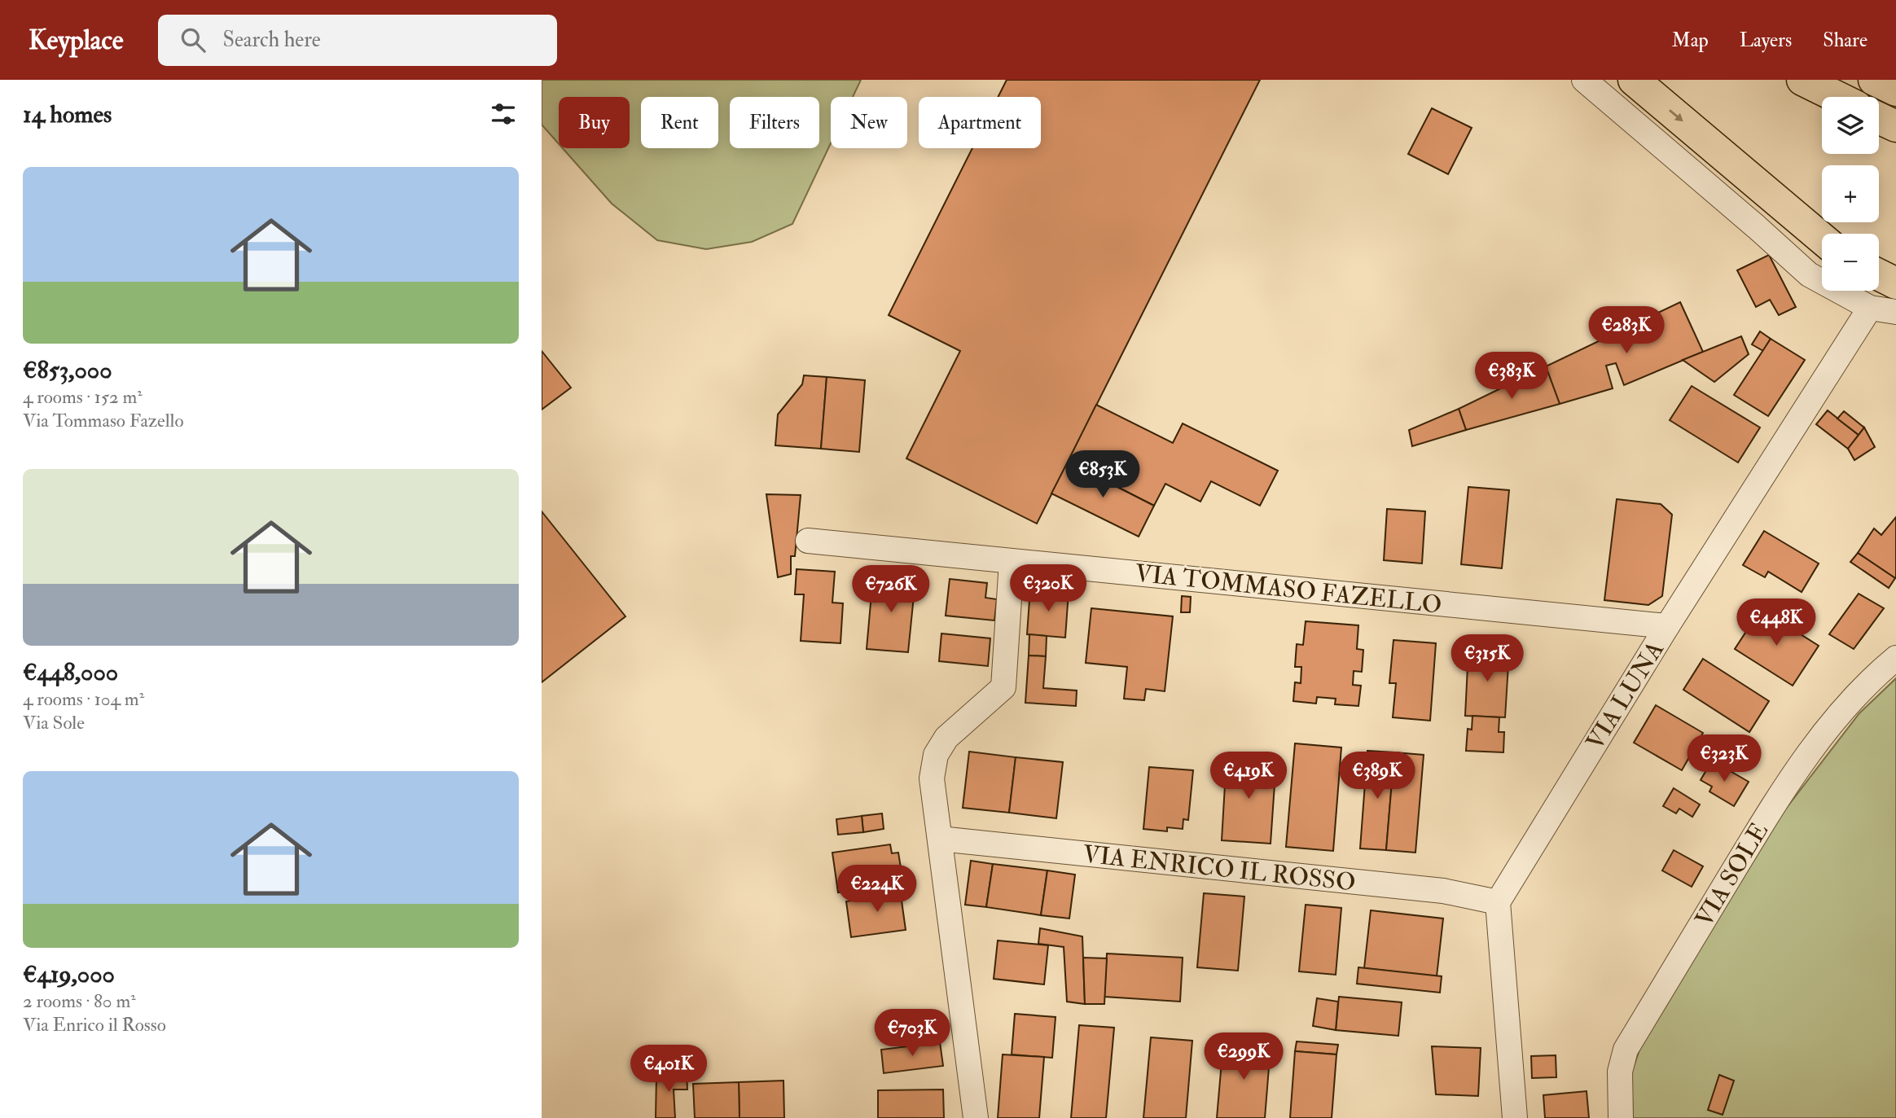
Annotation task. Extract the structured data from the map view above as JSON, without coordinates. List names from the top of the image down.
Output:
{
  "streets": {
    "street": [
      "VIA TOMMASO FAZELLO",
      "VIA LUNA",
      "VIA ENRICO IL ROSSO",
      "VIA SOLE"
    ]
  },
  "crossings": [
    ["VIA TOMMASO FAZELLO", "VIA LUNA"],
    ["VIA LUNA", "VIA ENRICO IL ROSSO"]
  ],
  "page": {
    "header": "Keyplace",
    "search": "Search here",
    "nav": ["Map", "Layers", "Share"],
    "heading": "14 homes",
    "map_buttons": ["+", "−"],
    "chip": [
      "Buy",
      "Rent",
      "Filters",
      "New",
      "Apartment"
    ],
    "list": [
      {
        "name": "€853,000",
        "note": "4 rooms · 152 m² · Via Tommaso Fazello"
      },
      {
        "name": "€448,000",
        "note": "4 rooms · 104 m² · Via Sole"
      },
      {
        "name": "€419,000",
        "note": "2 rooms · 80 m² · Via Enrico il Rosso"
      }
    ],
    "price": [
      "€283K",
      "€383K",
      "€853K",
      "€320K",
      "€726K",
      "€448K",
      "€315K",
      "€323K",
      "€419K",
      "€389K",
      "€224K",
      "€703K",
      "€299K",
      "€401K"
    ]
  }
}
